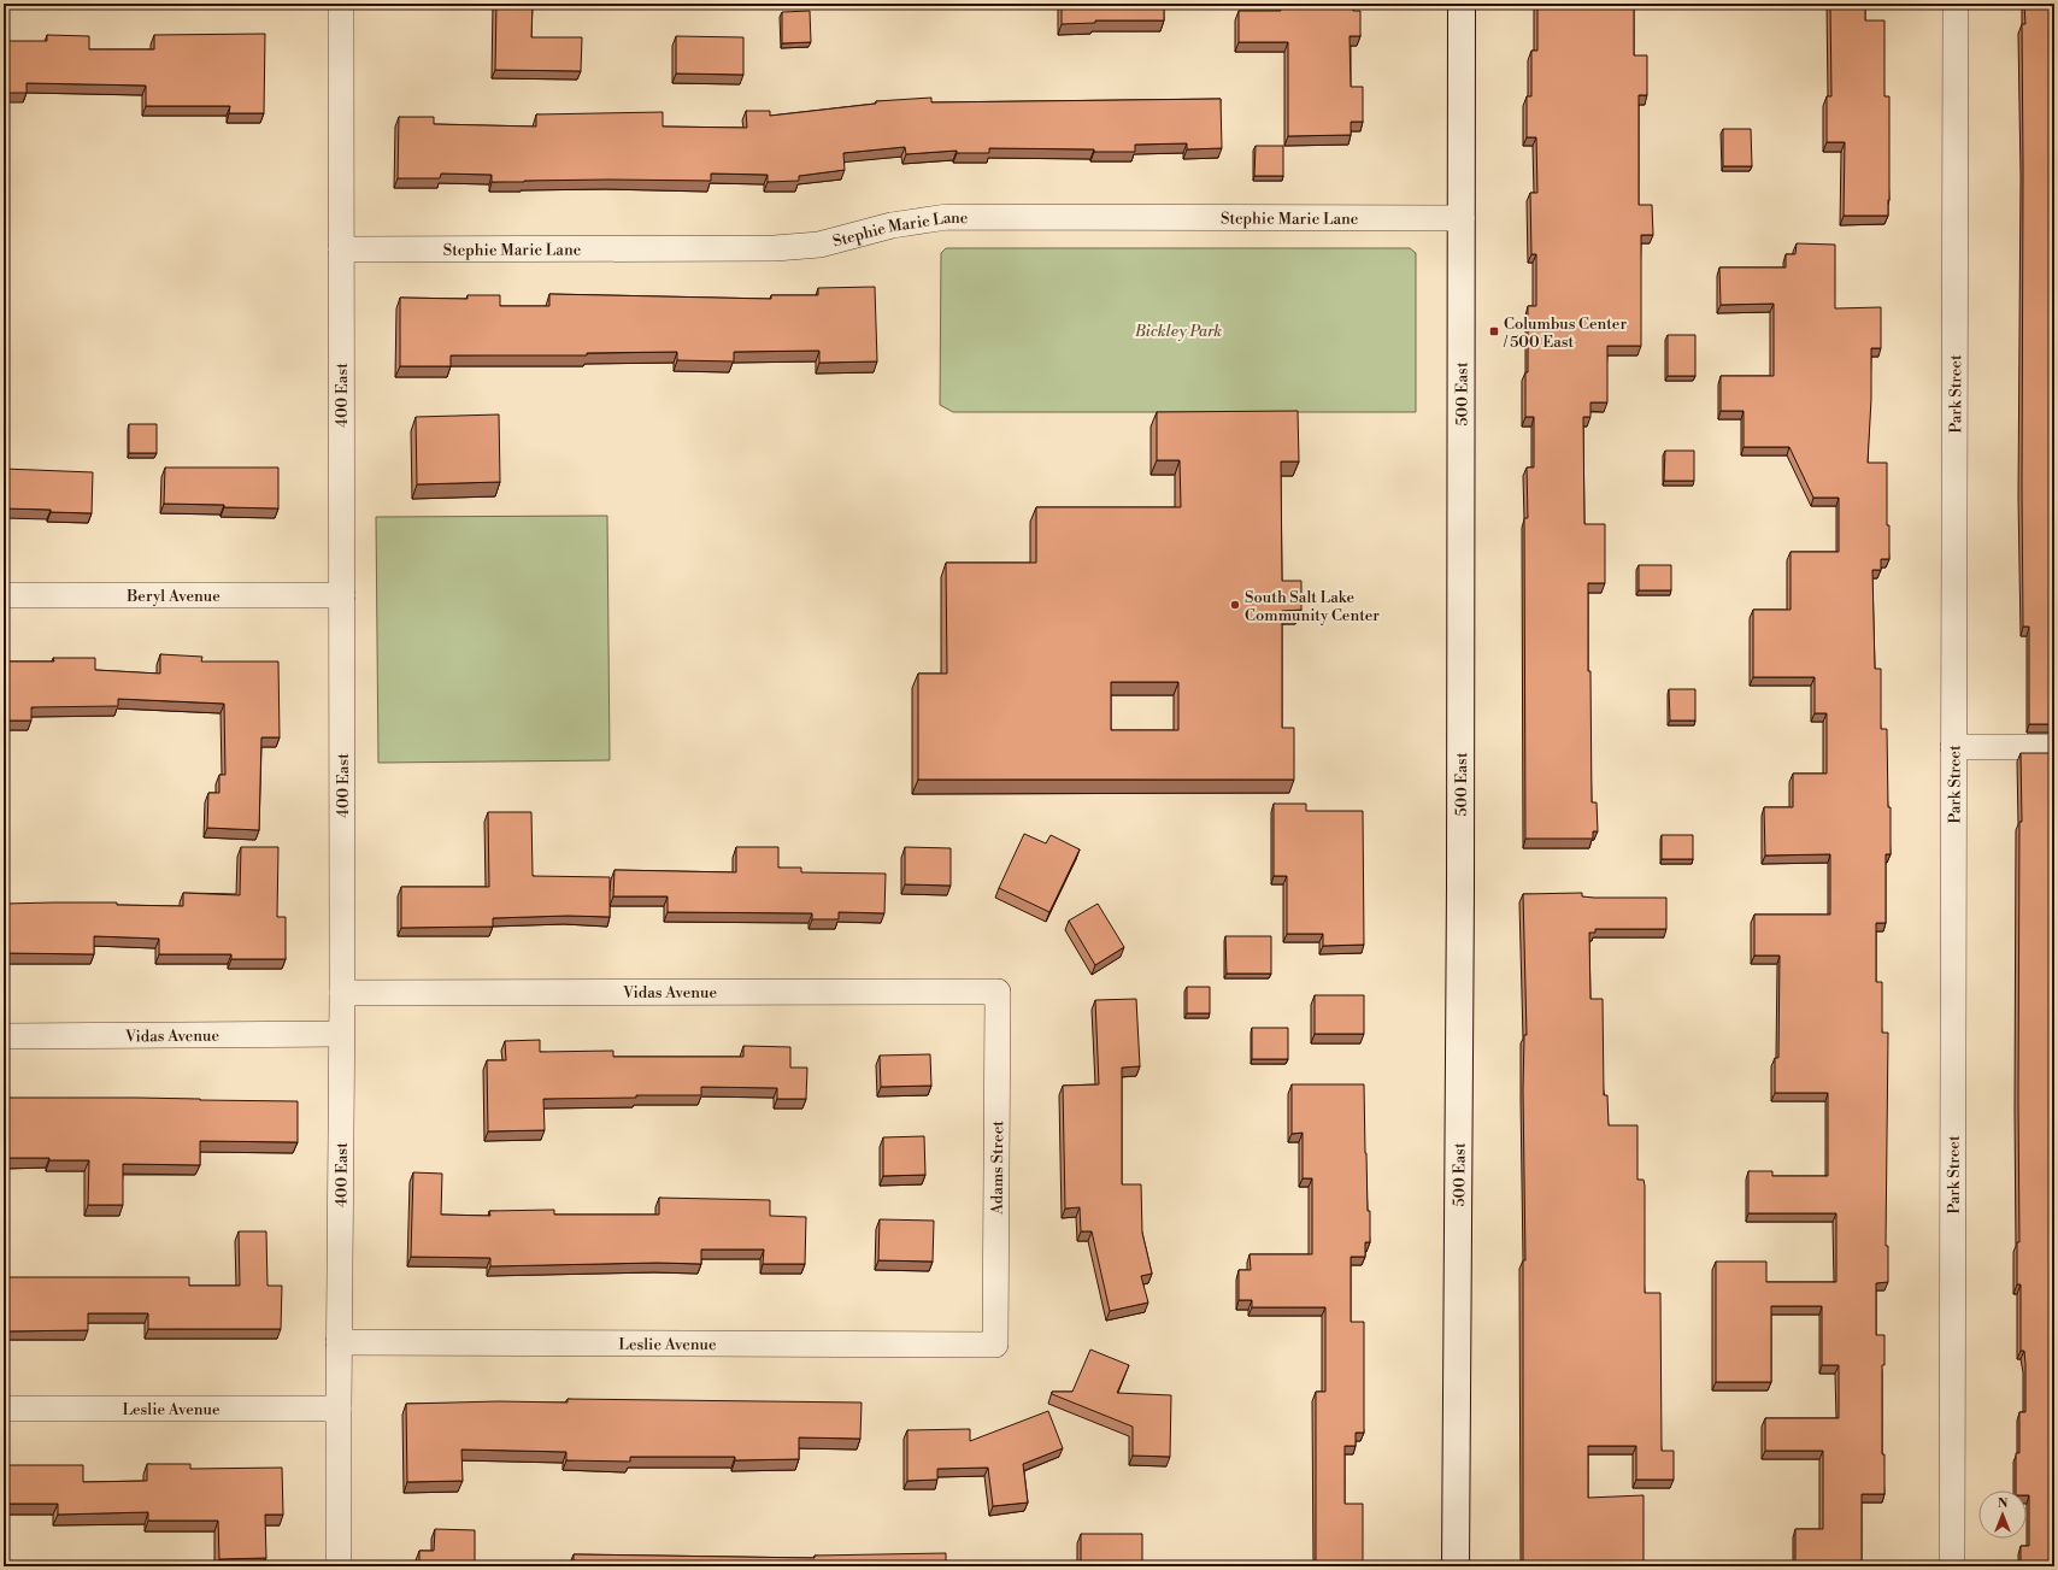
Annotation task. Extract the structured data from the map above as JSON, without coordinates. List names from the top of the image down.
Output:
{
  "streets": {
    "street": [
      "Stephie Marie Lane",
      "400 East",
      "500 East",
      "Park Street",
      "Beryl Avenue",
      "Vidas Avenue",
      "Adams Street",
      "Leslie Avenue"
    ]
  },
  "crossings": [
    ["Stephie Marie Lane", "400 East"],
    ["Stephie Marie Lane", "500 East"],
    ["400 East", "Beryl Avenue"],
    ["400 East", "Vidas Avenue"],
    ["400 East", "Leslie Avenue"],
    ["Vidas Avenue", "Adams Street"],
    ["Adams Street", "Leslie Avenue"]
  ],
  "parks": ["Bickley Park"],
  "places": {
    "transit": ["Columbus Center / 500 East"],
    "other": ["South Salt Lake Community Center"]
  },
  "north": "top"
}
